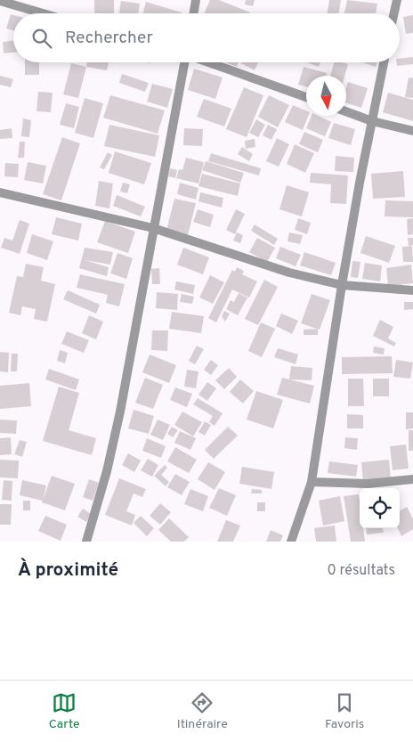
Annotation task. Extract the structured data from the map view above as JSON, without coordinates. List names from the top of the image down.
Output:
{
  "north": "bottom",
  "page": {
    "search": "Rechercher",
    "heading": ["À proximité", "0 résultats"],
    "nav": ["Carte", "Itinéraire", "Favoris"]
  }
}
